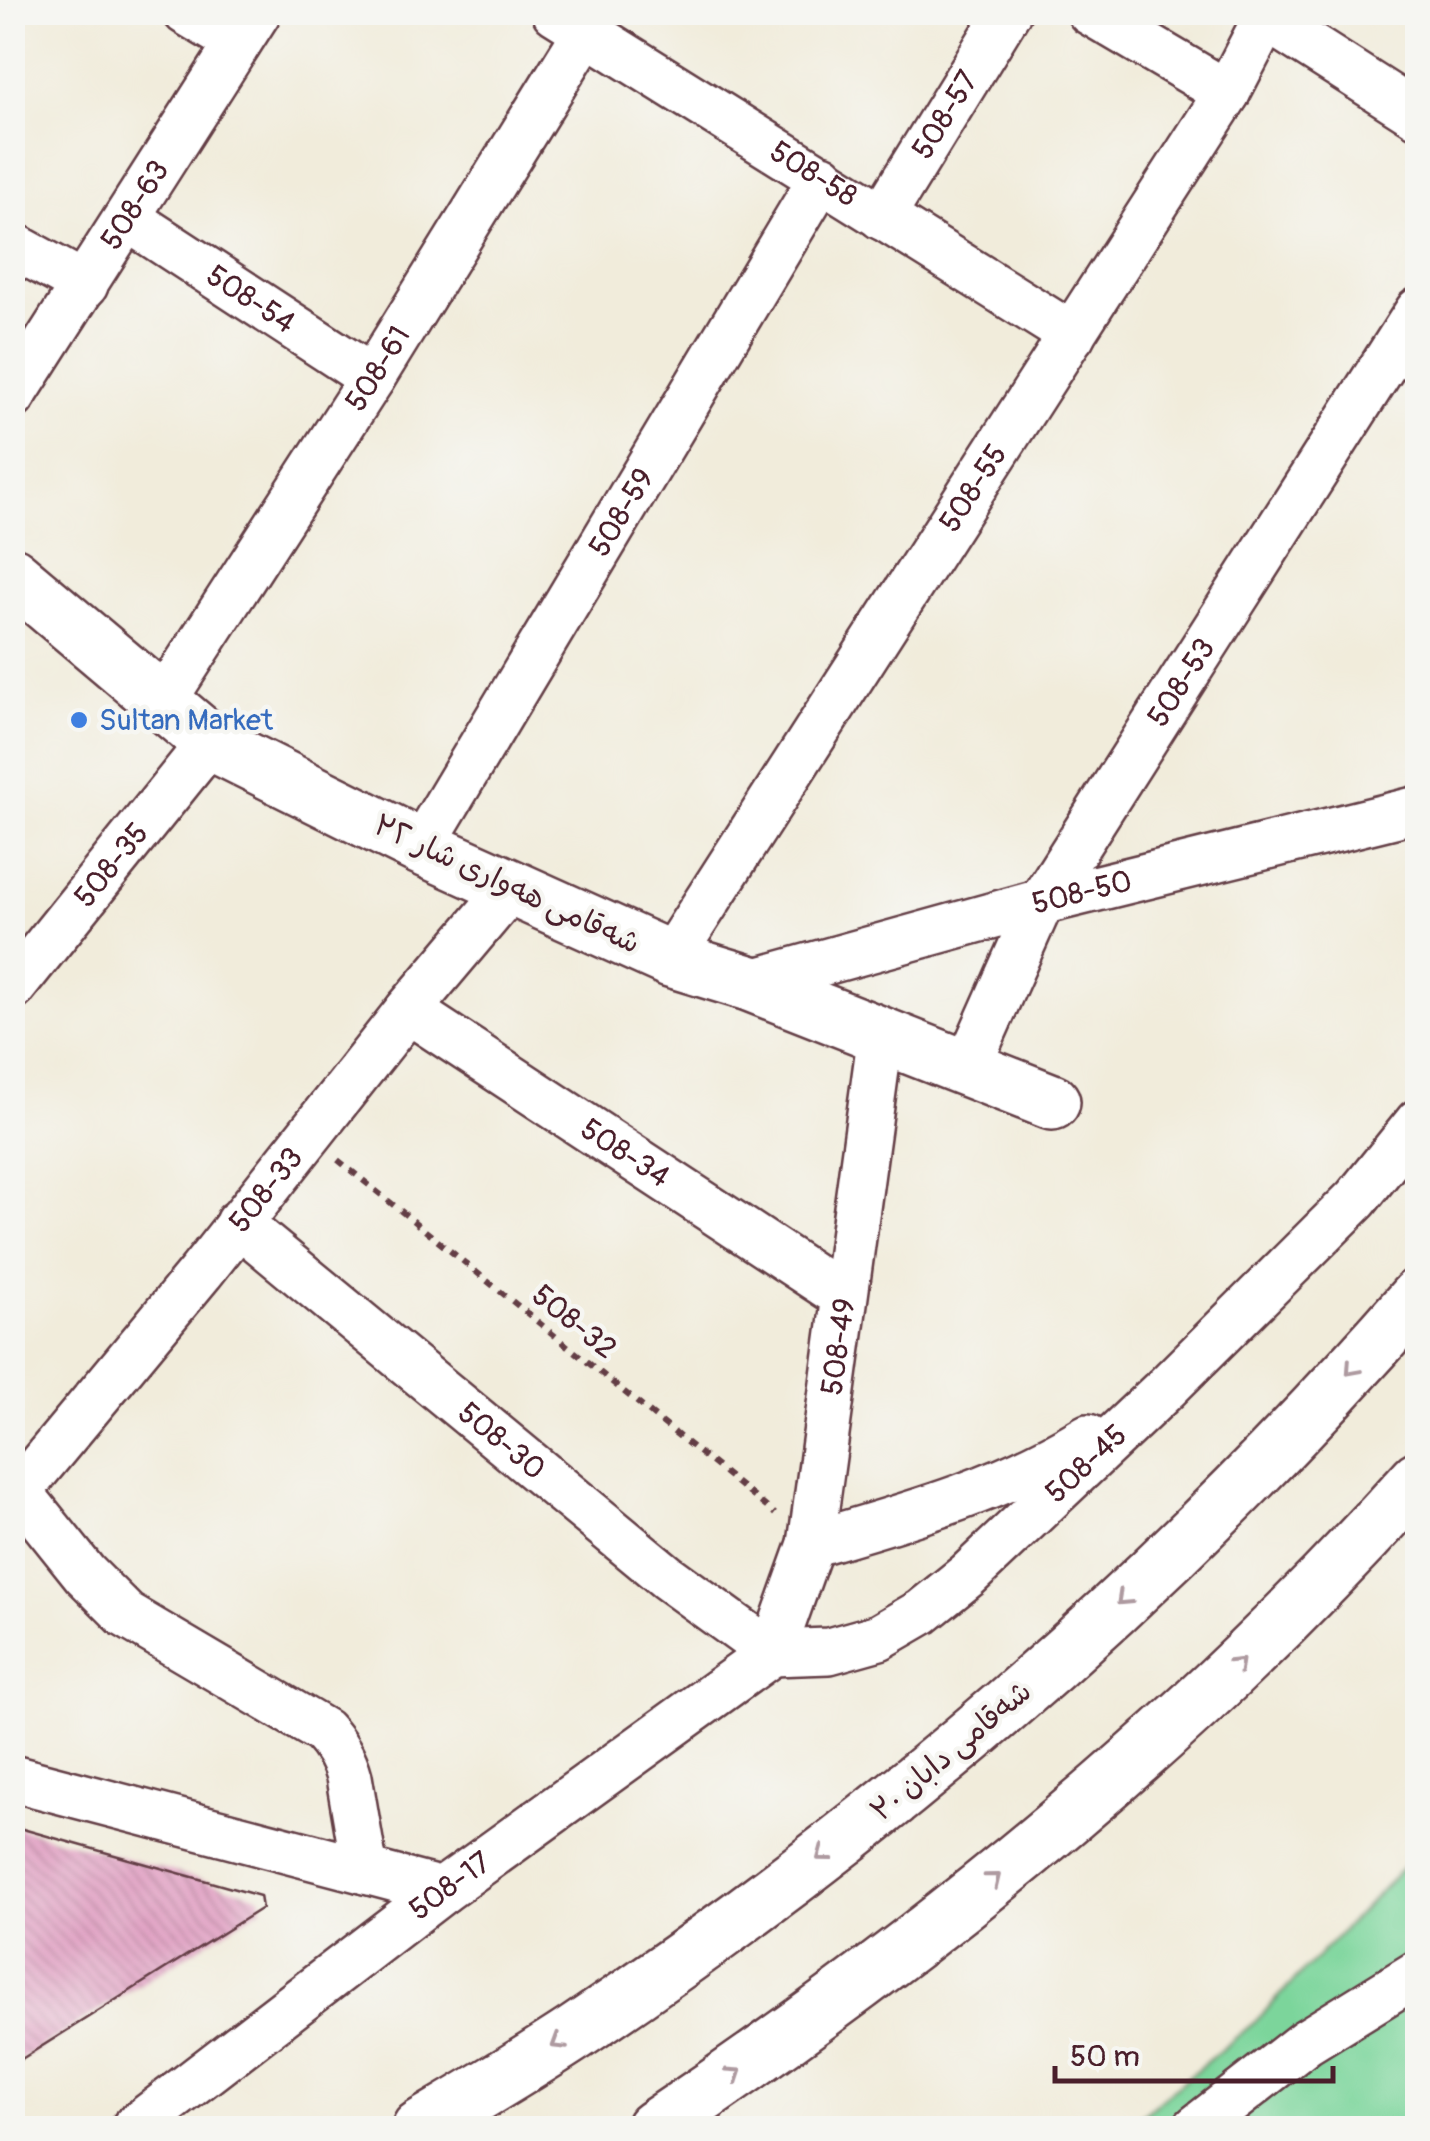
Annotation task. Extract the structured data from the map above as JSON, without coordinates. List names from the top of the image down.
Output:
{
  "streets": {
    "main road": ["شەقامی هەواری شار ٣٢", "شەقامی دابان ٣٠"],
    "street": [
      "508-57",
      "508-58",
      "508-63",
      "508-54",
      "508-61",
      "508-55",
      "508-59",
      "508-53",
      "508-35",
      "508-50",
      "508-34",
      "508-33",
      "508-49",
      "508-30",
      "508-45",
      "508-17"
    ],
    "path": ["508-32"]
  },
  "crossings": [
    ["508-57", "508-58"],
    ["508-58", "508-61"],
    ["508-58", "508-55"],
    ["508-58", "508-59"],
    ["508-63", "508-54"],
    ["508-54", "508-61"],
    ["508-61", "شەقامی هەواری شار ٣٢"],
    ["508-55", "شەقامی هەواری شار ٣٢"],
    ["508-59", "شەقامی هەواری شار ٣٢"],
    ["508-53", "شەقامی هەواری شار ٣٢"],
    ["508-53", "508-50"],
    ["508-35", "شەقامی هەواری شار ٣٢"],
    ["شەقامی هەواری شار ٣٢", "508-50"],
    ["شەقامی هەواری شار ٣٢", "508-33"],
    ["شەقامی هەواری شار ٣٢", "508-49"],
    ["508-34", "508-33"],
    ["508-34", "508-49"],
    ["508-33", "508-32"],
    ["508-33", "508-30"],
    ["508-32", "508-49"],
    ["508-49", "508-30"],
    ["508-49", "508-45"],
    ["508-49", "508-17"],
    ["508-30", "508-45"],
    ["508-30", "508-17"],
    ["508-45", "508-17"]
  ],
  "places": ["Sultan Market"],
  "scale_bar": "50 m"
}
